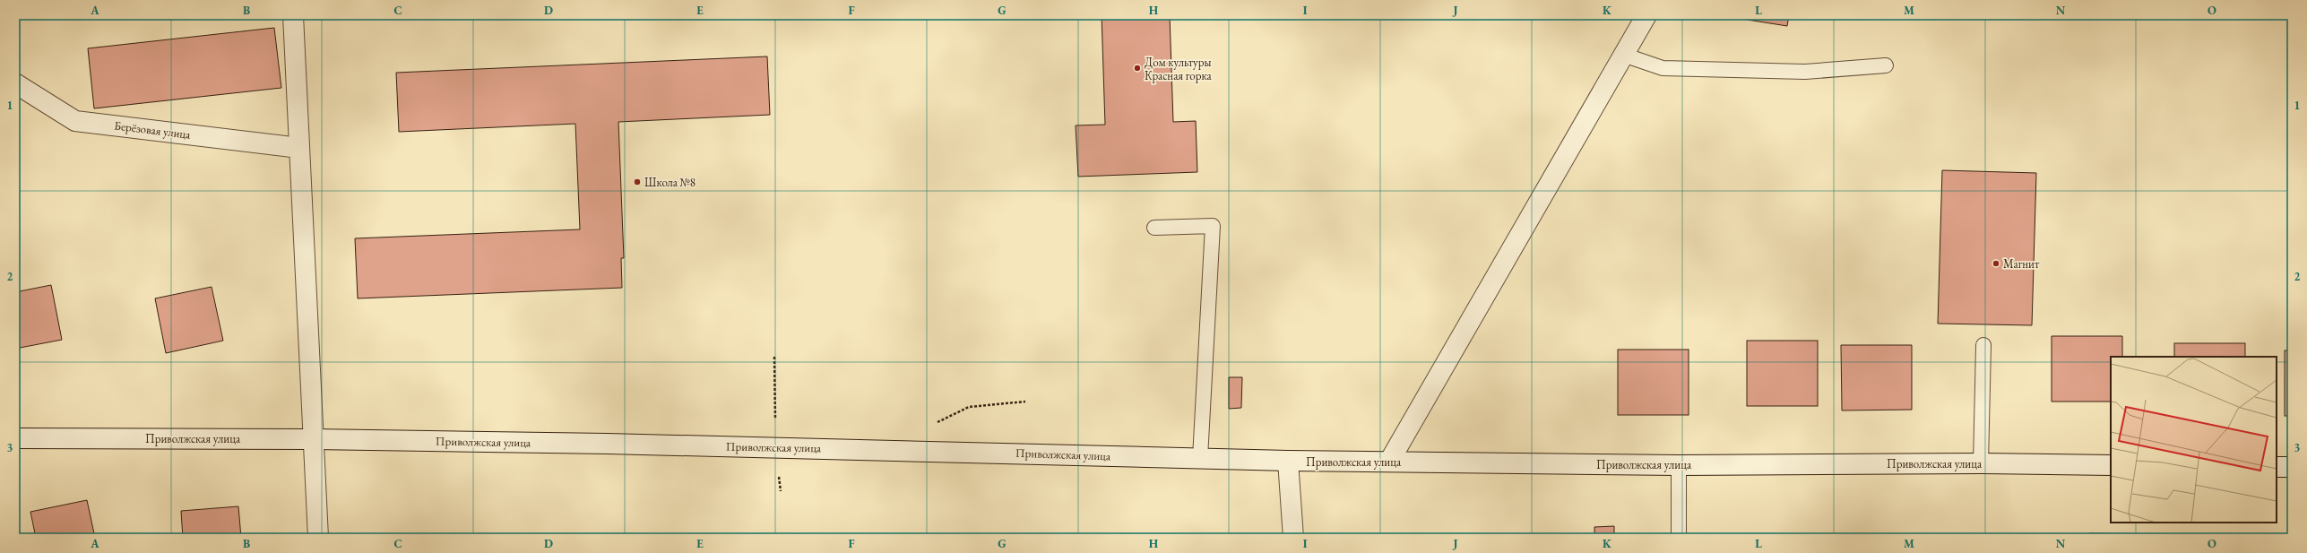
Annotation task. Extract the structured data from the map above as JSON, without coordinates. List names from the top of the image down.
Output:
{
  "streets": {
    "main road": ["Берёзовая улица", "Приволжская улица"]
  },
  "places": ["Дом культуры Красная горка", "Школа №8", "Магнит"],
  "grid": {
    "columns": [
      "A",
      "B",
      "C",
      "D",
      "E",
      "F",
      "G",
      "H",
      "I",
      "J",
      "K",
      "L",
      "M",
      "N",
      "O"
    ],
    "rows": ["1", "2", "3"]
  }
}
